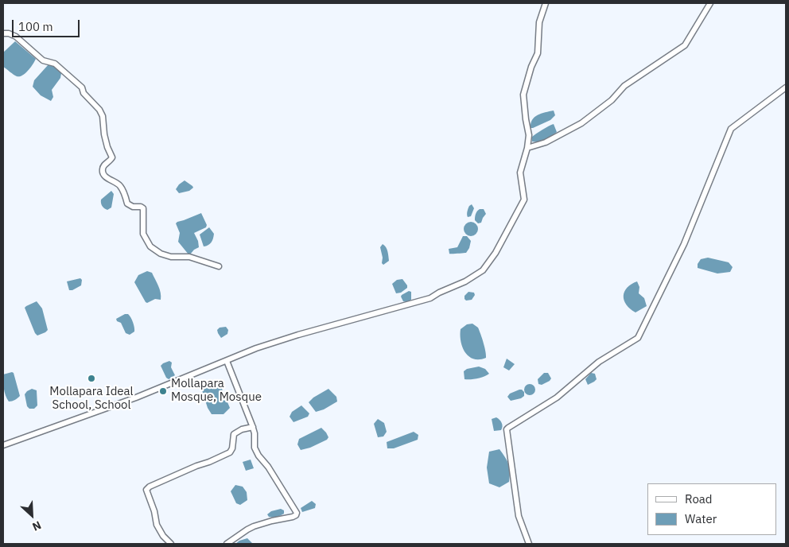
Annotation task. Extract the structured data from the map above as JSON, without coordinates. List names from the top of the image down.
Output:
{
  "places": ["Mollapara Ideal School, School", "Mollapara Mosque, Mosque"],
  "legend": ["Road", "Water"],
  "scale_bar": "100 m",
  "north": "bottom right"
}
